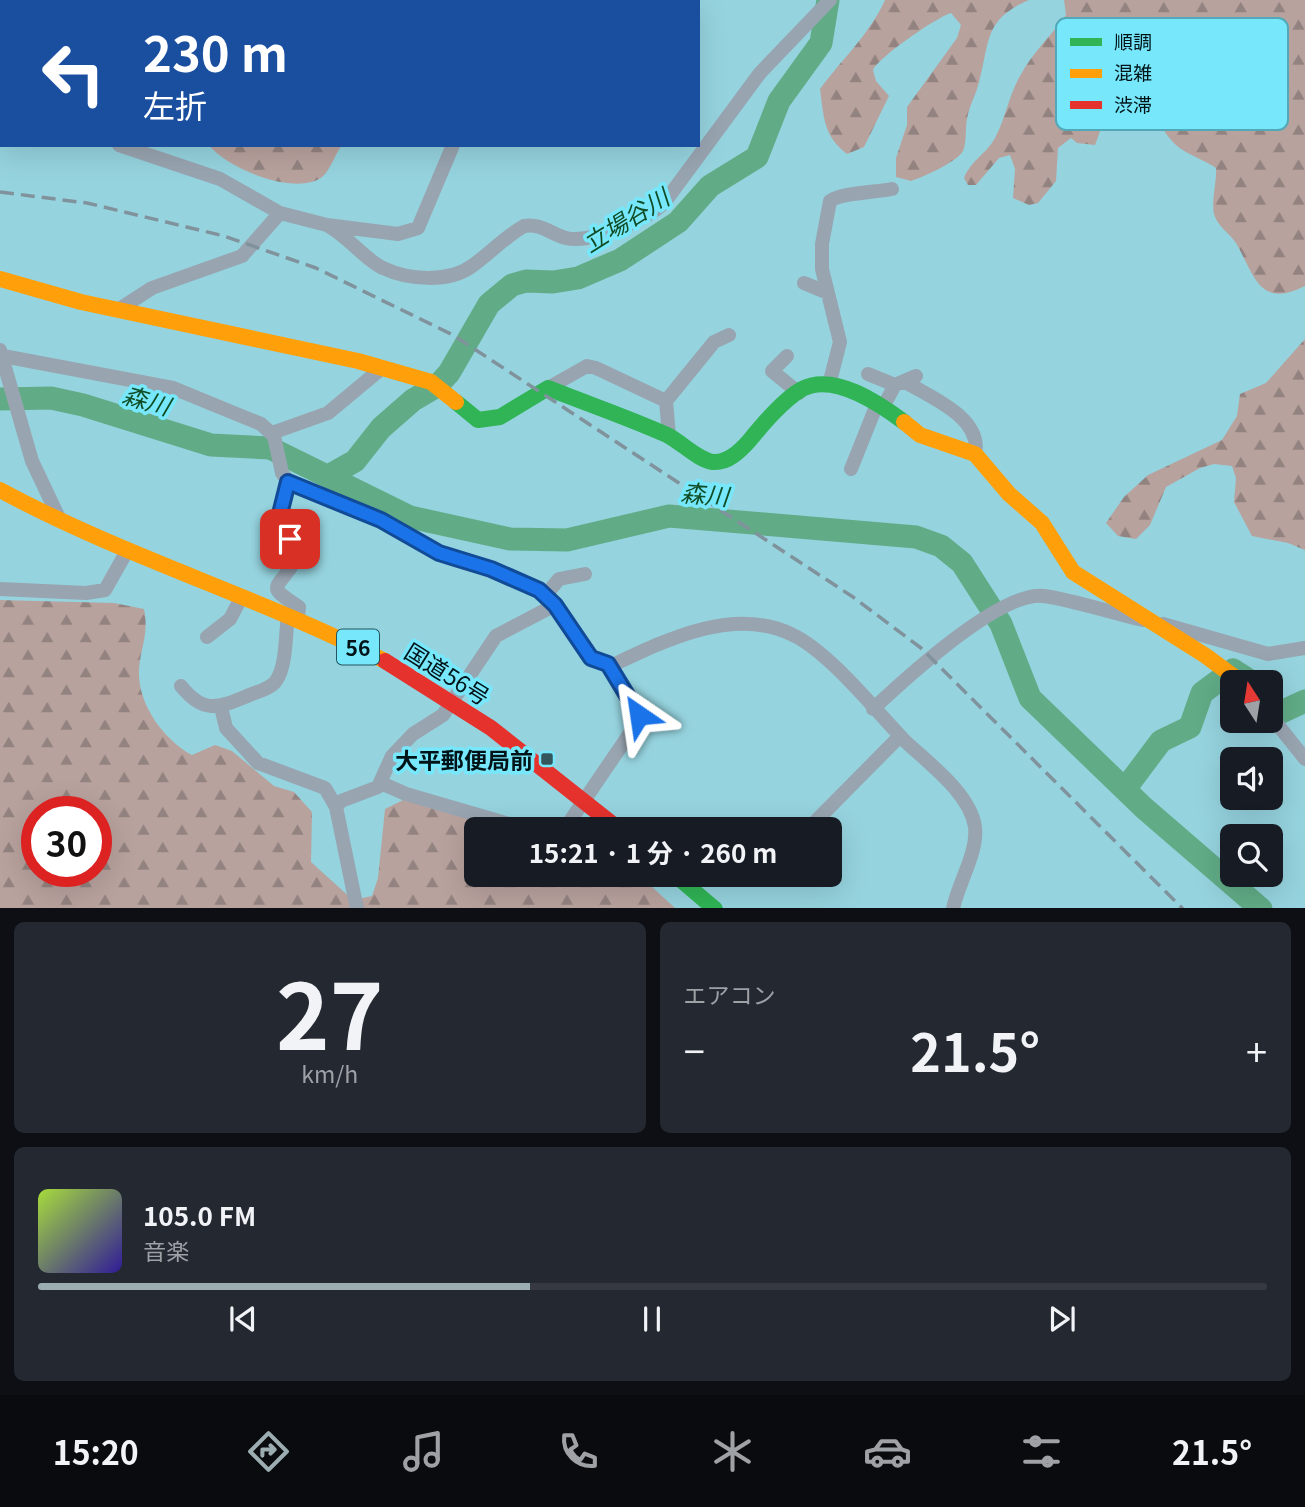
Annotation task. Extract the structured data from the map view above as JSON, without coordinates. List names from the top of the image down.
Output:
{
  "streets": {
    "main road": ["56", "国道56号"]
  },
  "water": ["立場谷川", "森川"],
  "places": {
    "transit": ["大平郵便局前"]
  },
  "legend": ["順調", "混雑", "渋滞"],
  "north": "top",
  "page": {
    "turn": ["230 m", "左折"],
    "limit": "30",
    "trip": "15:21 · 1 分 · 260 m",
    "tile": [
      ["27", "km/h"],
      "エアコン"
    ],
    "heat": ["−", "21.5°", "+"],
    "song": ["105.0 FM", "音楽"],
    "tabs": ["15:20", "21.5°"]
  }
}
